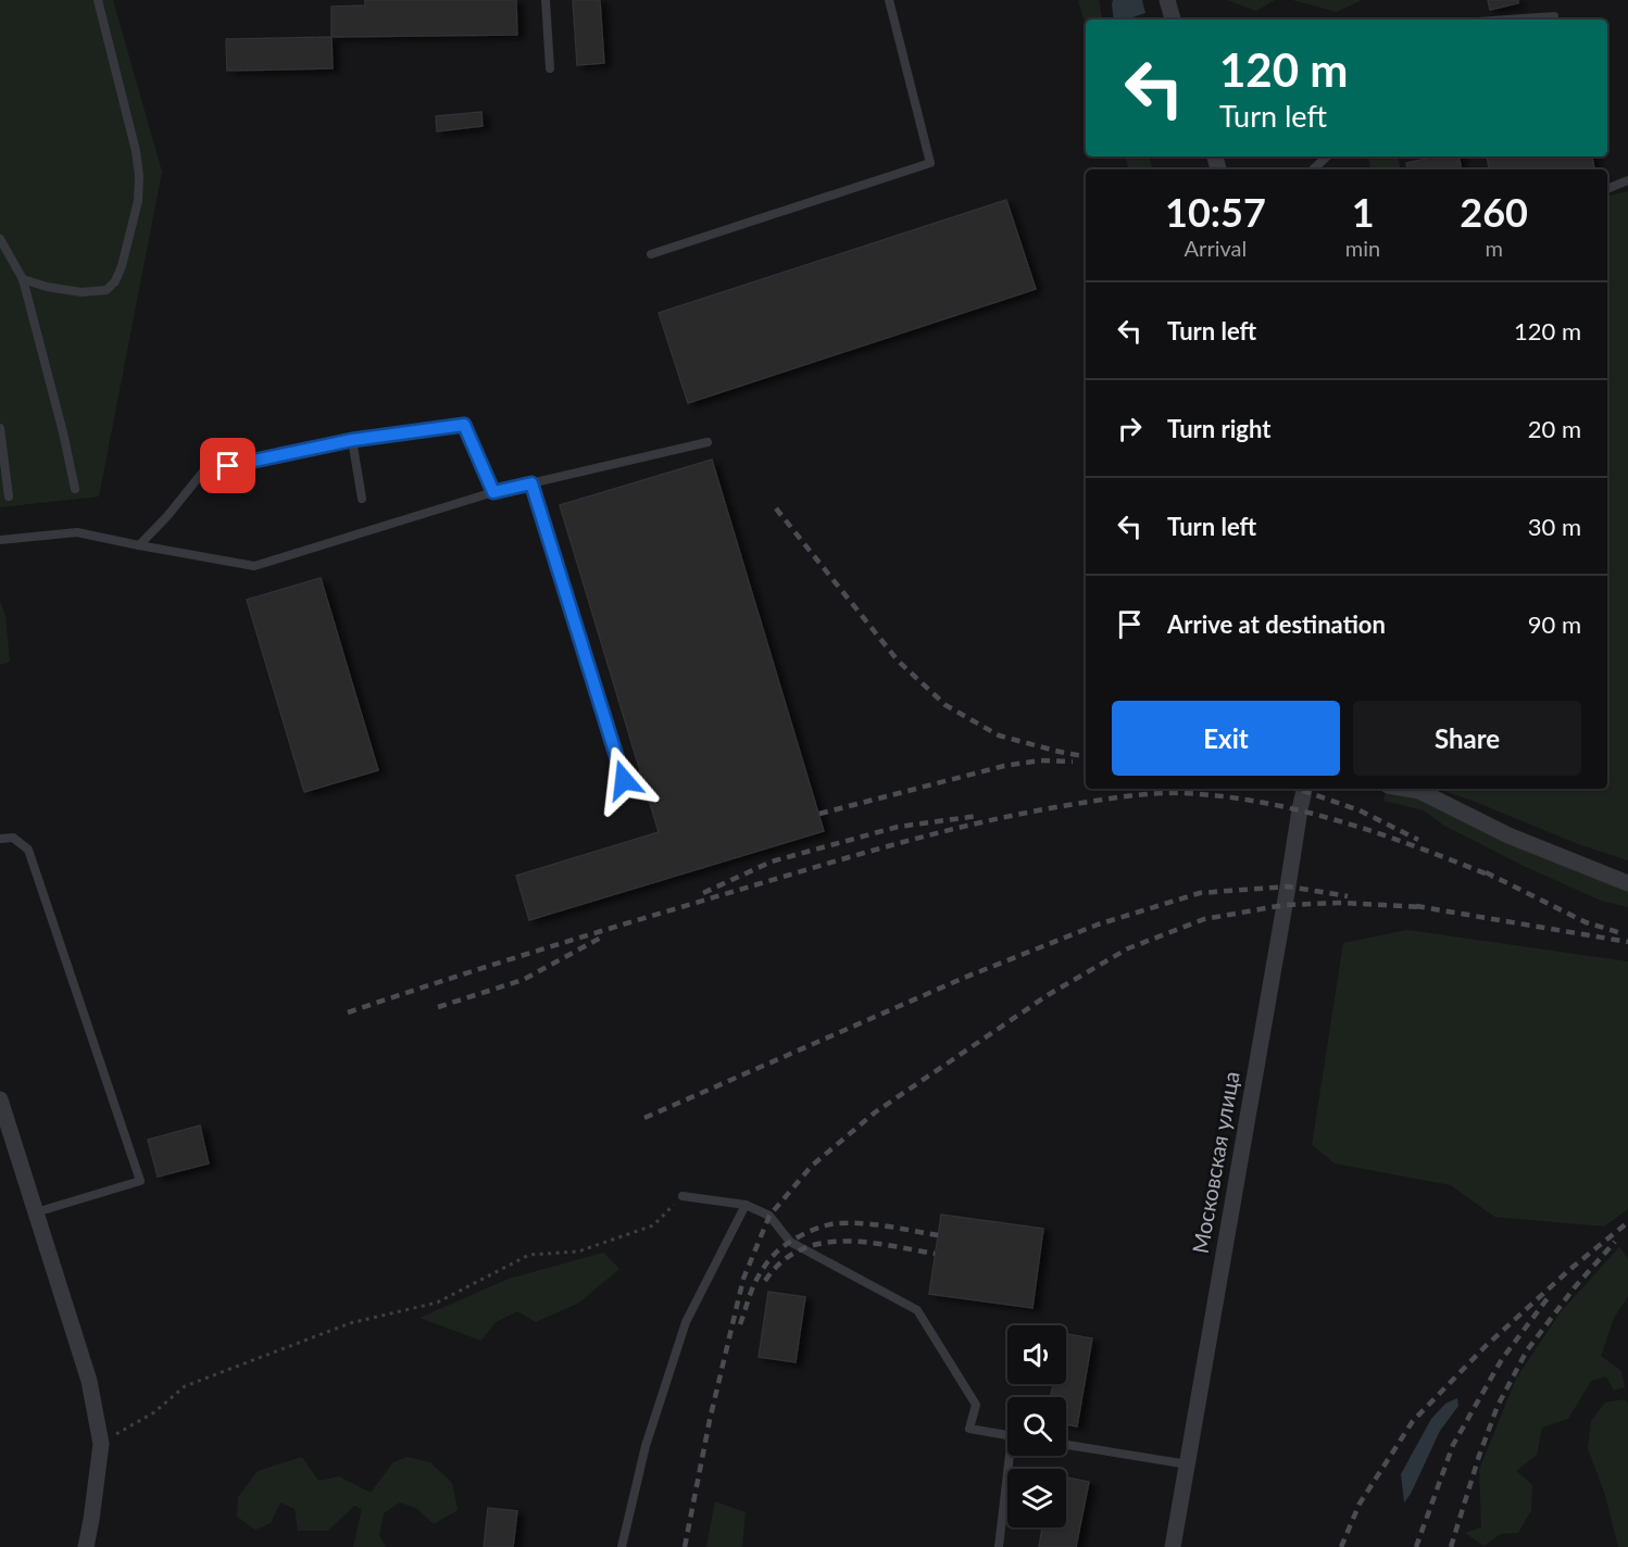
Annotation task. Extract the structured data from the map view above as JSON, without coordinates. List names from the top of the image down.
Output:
{
  "streets": {
    "street": ["Московская улица"]
  },
  "page": {
    "turn": ["120 m", "Turn left"],
    "eta": [
      "10:57",
      "Arrival",
      "1",
      "min",
      "260",
      "m"
    ],
    "list": [
      {
        "name": "Turn left",
        "value": "120 m"
      },
      {
        "name": "Turn right",
        "value": "20 m"
      },
      {
        "name": "Turn left",
        "value": "30 m"
      },
      {
        "name": "Arrive at destination",
        "value": "90 m"
      }
    ],
    "buttons": ["Exit", "Share"]
  }
}
